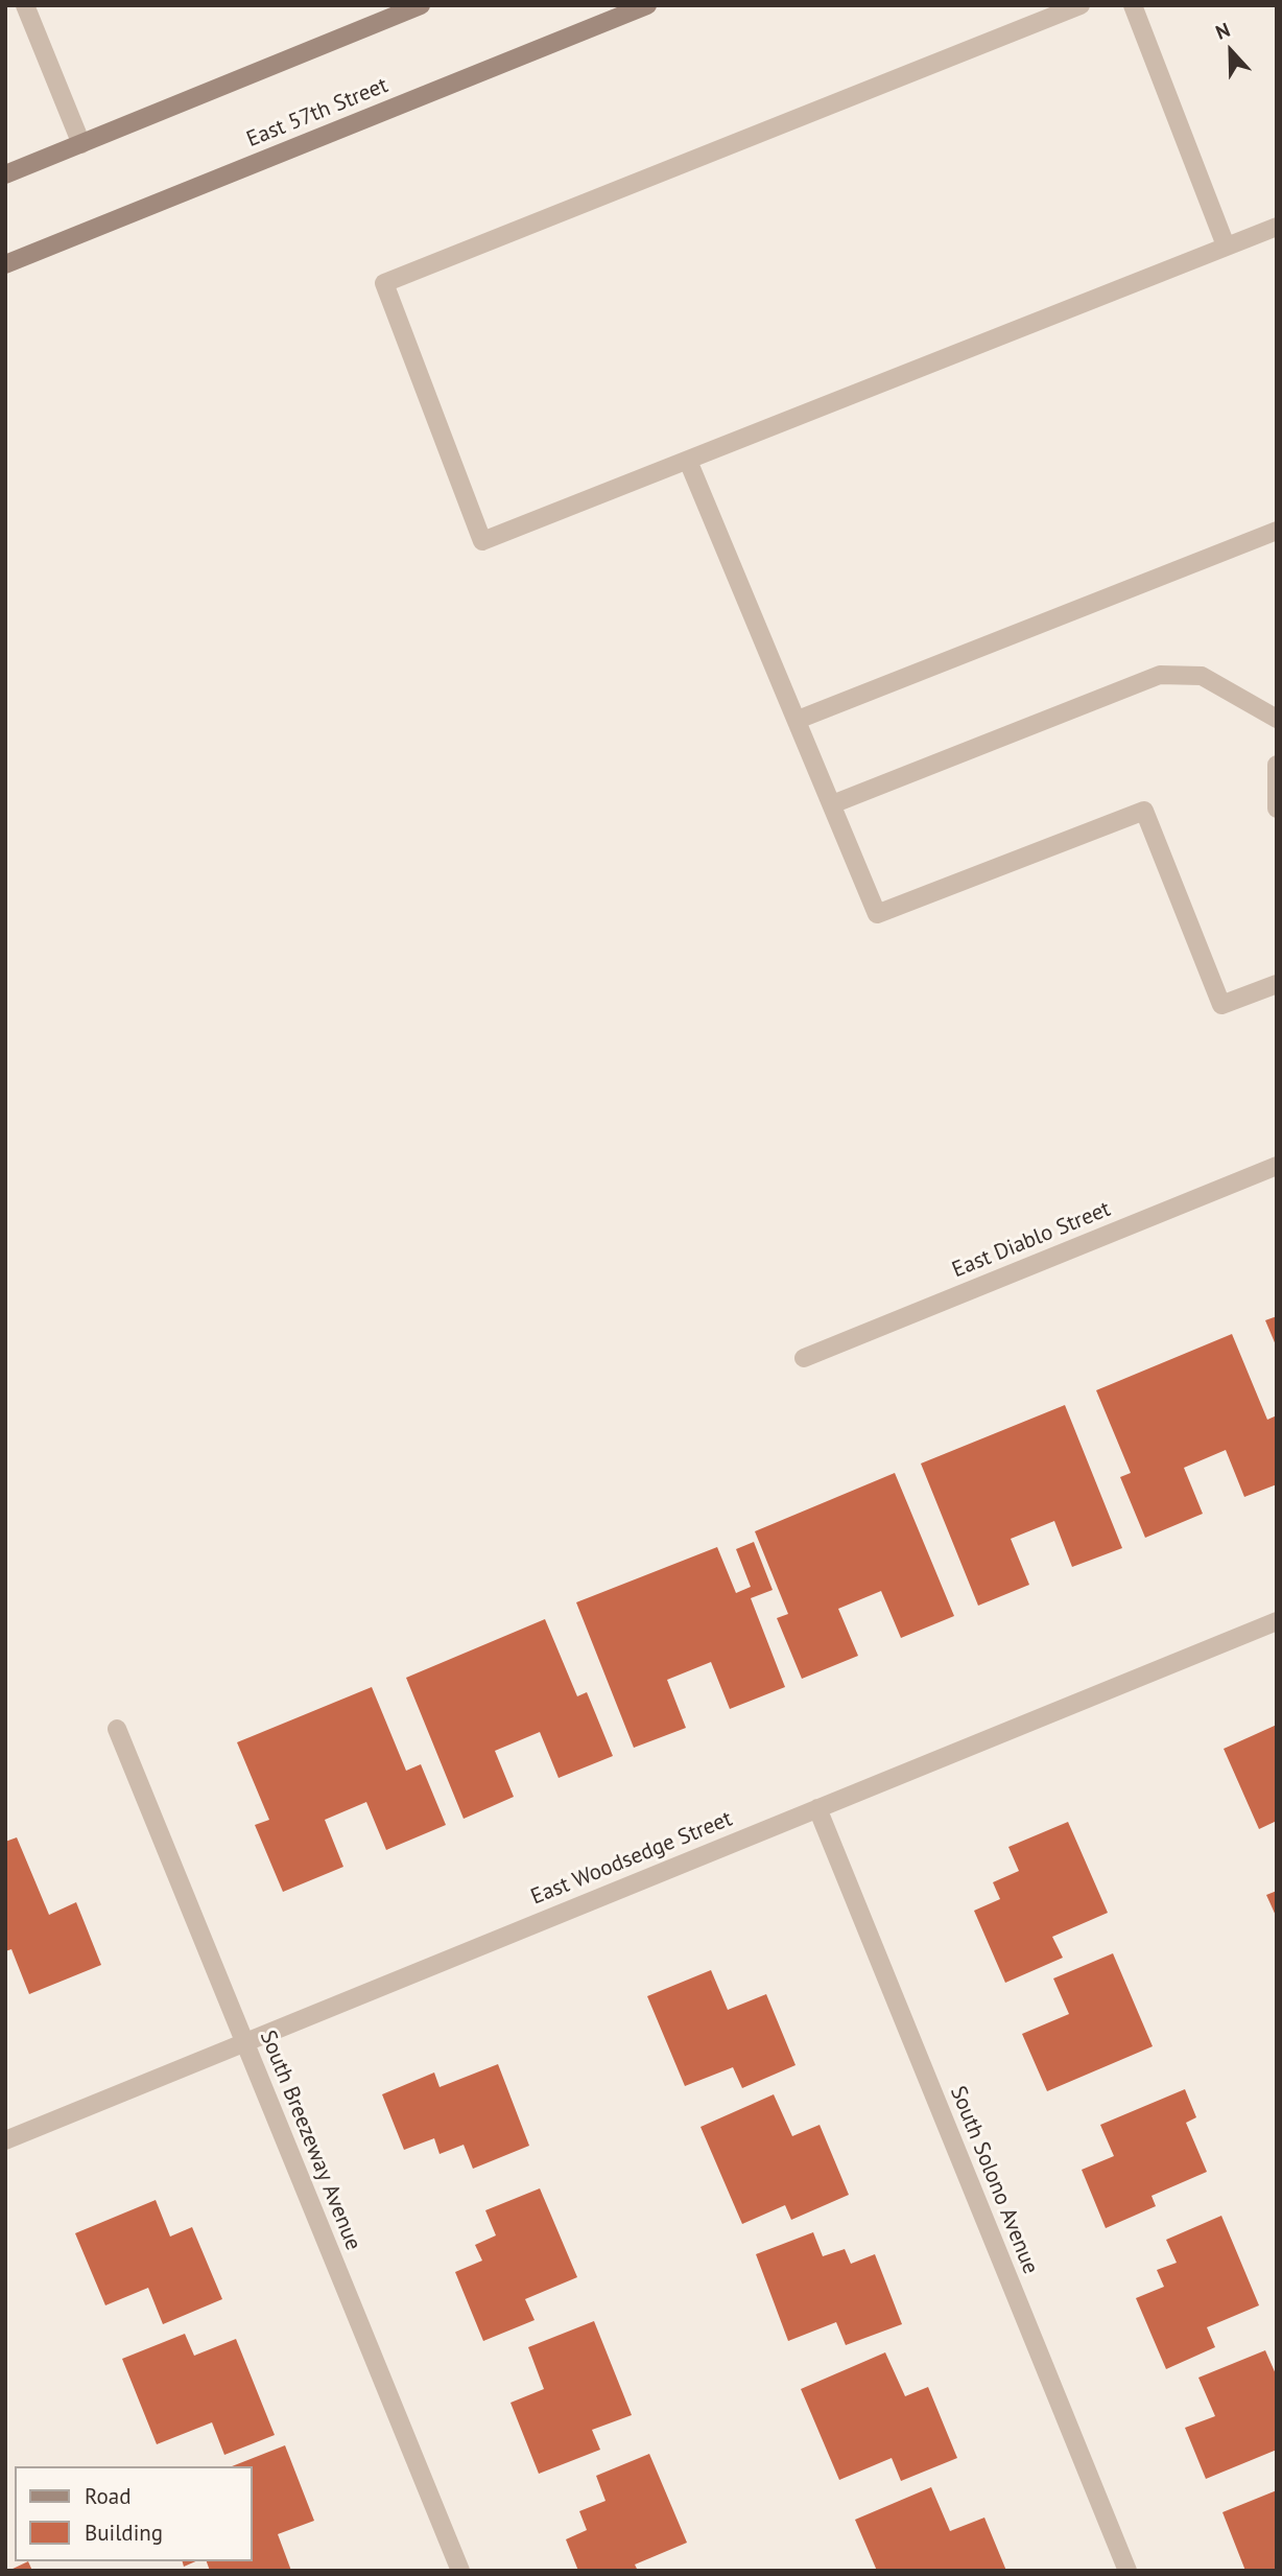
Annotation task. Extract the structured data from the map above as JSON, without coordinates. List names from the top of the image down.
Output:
{
  "streets": {
    "main road": ["East 57th Street"],
    "street": [
      "East Diablo Street",
      "East Woodsedge Street",
      "South Breezeway Avenue",
      "South Solono Avenue"
    ]
  },
  "crossings": [
    ["East Woodsedge Street", "South Breezeway Avenue"],
    ["East Woodsedge Street", "South Solono Avenue"]
  ],
  "legend": ["Road", "Building"],
  "north": "top"
}
